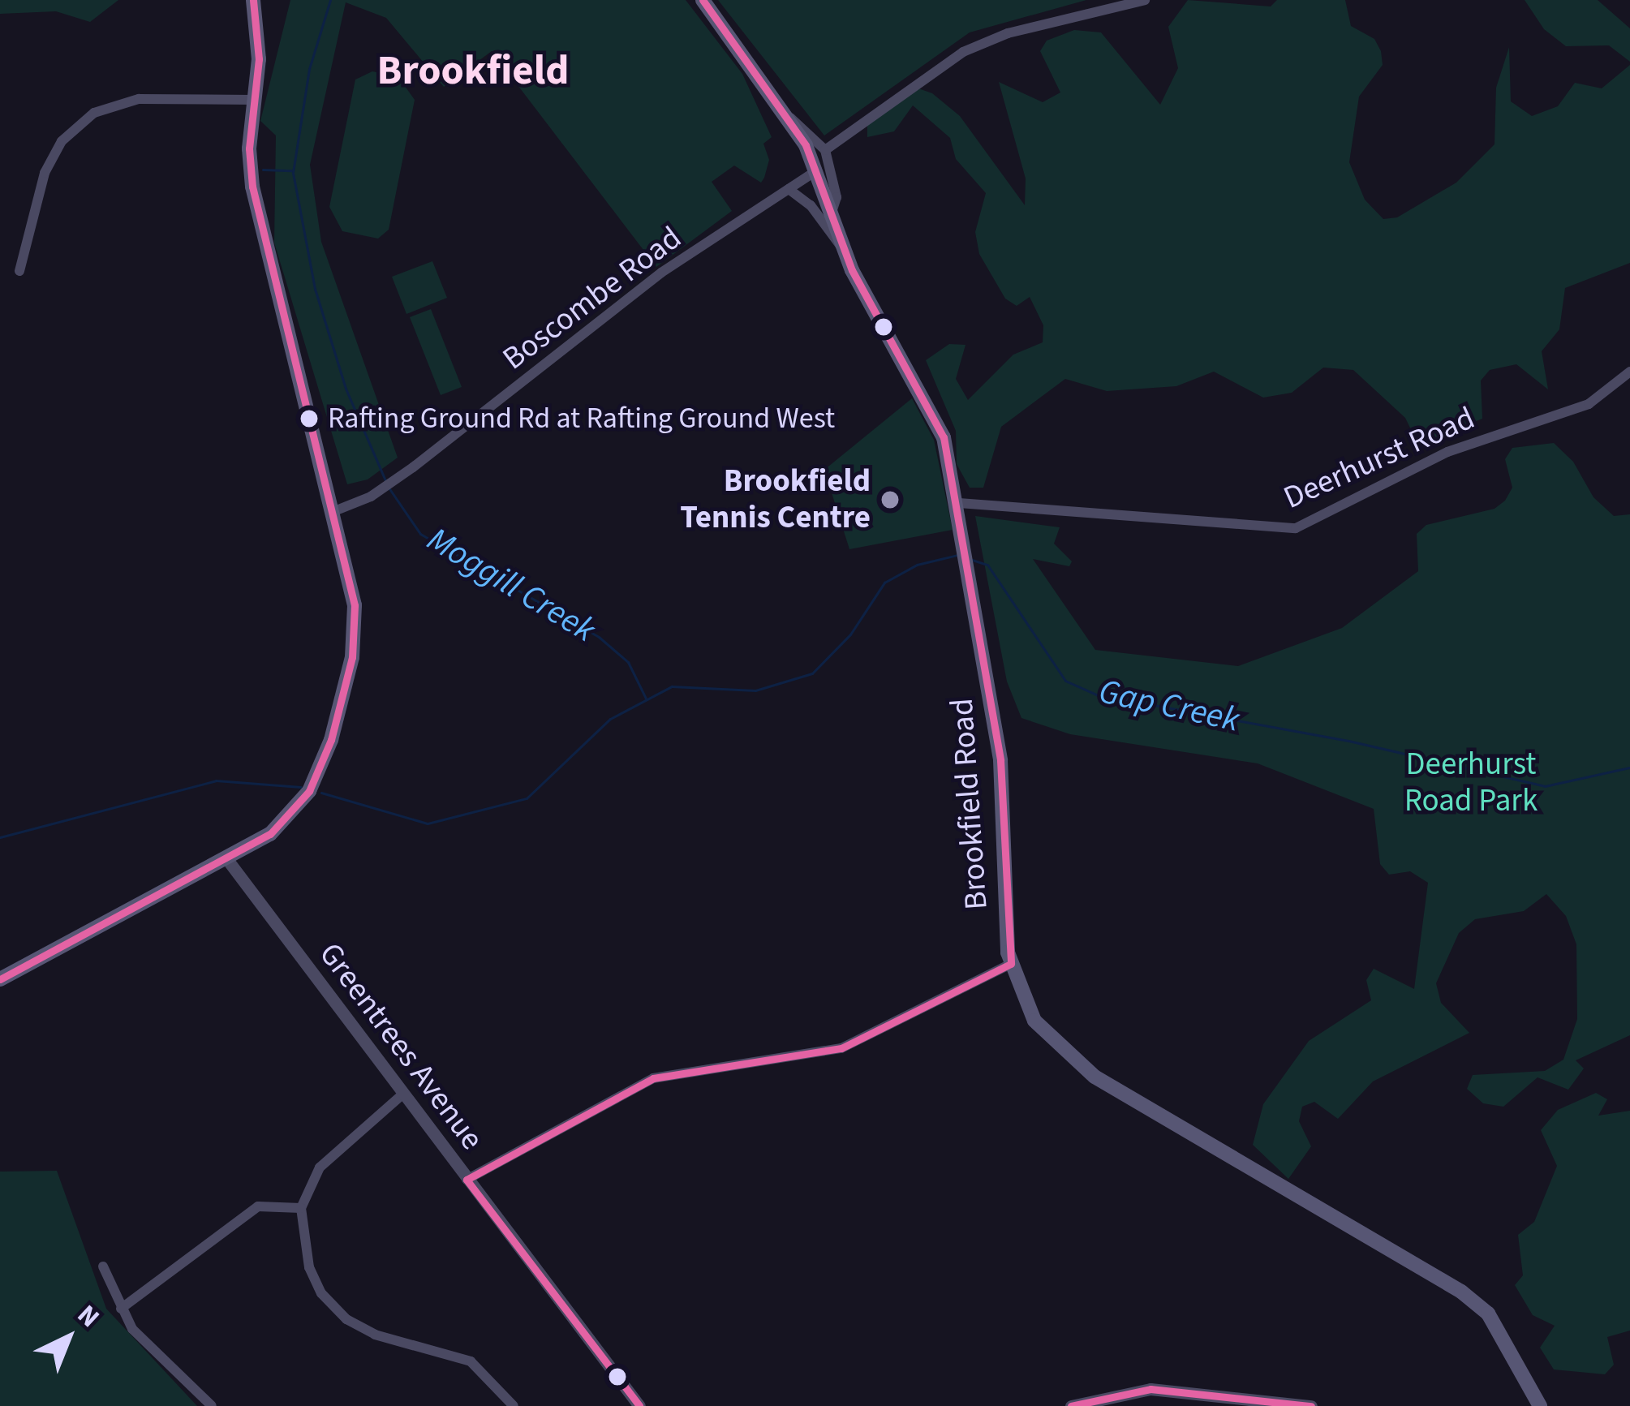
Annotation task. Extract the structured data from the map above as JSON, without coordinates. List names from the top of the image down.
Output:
{
  "streets": {
    "main road": ["Brookfield Road"],
    "street": ["Boscombe Road", "Deerhurst Road", "Greentrees Avenue"]
  },
  "crossings": [
    ["Boscombe Road", "Brookfield Road"],
    ["Deerhurst Road", "Brookfield Road"]
  ],
  "districts": ["Brookfield"],
  "water": ["Moggill Creek", "Gap Creek"],
  "parks": ["Deerhurst Road Park"],
  "places": ["Rafting Ground Rd at Rafting Ground West", "Brookfield Tennis Centre"],
  "north": "top right"
}
